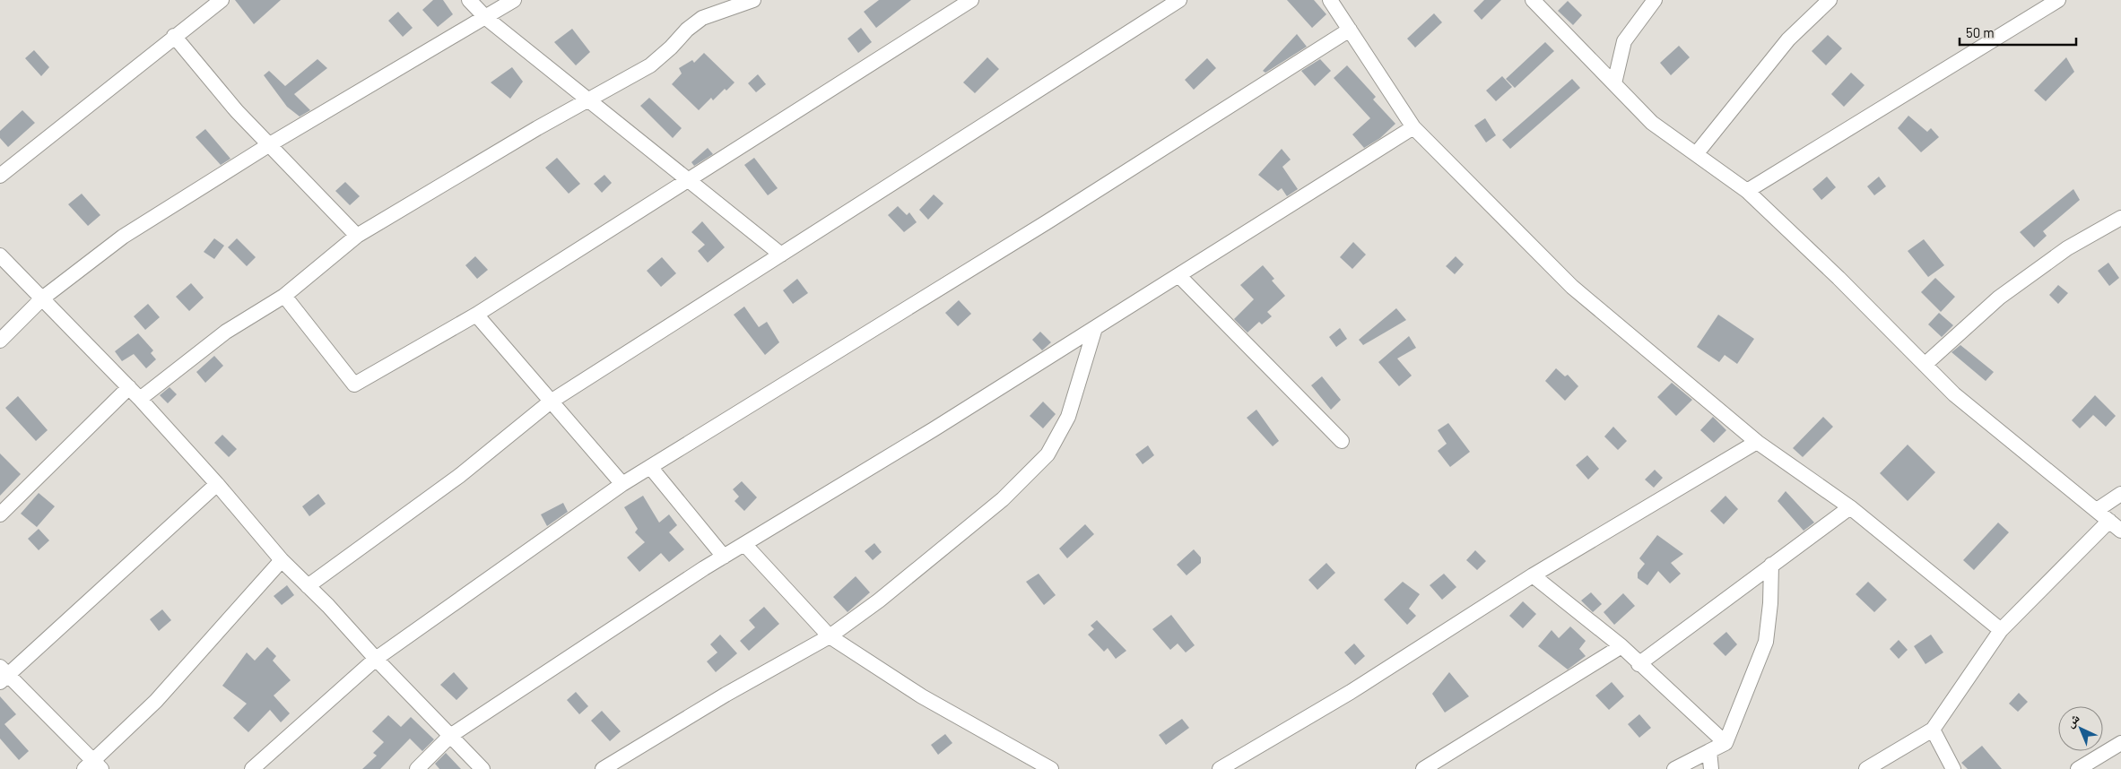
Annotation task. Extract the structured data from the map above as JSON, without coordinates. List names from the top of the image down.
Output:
{
  "scale_bar": "50 m",
  "north": "top left"
}
